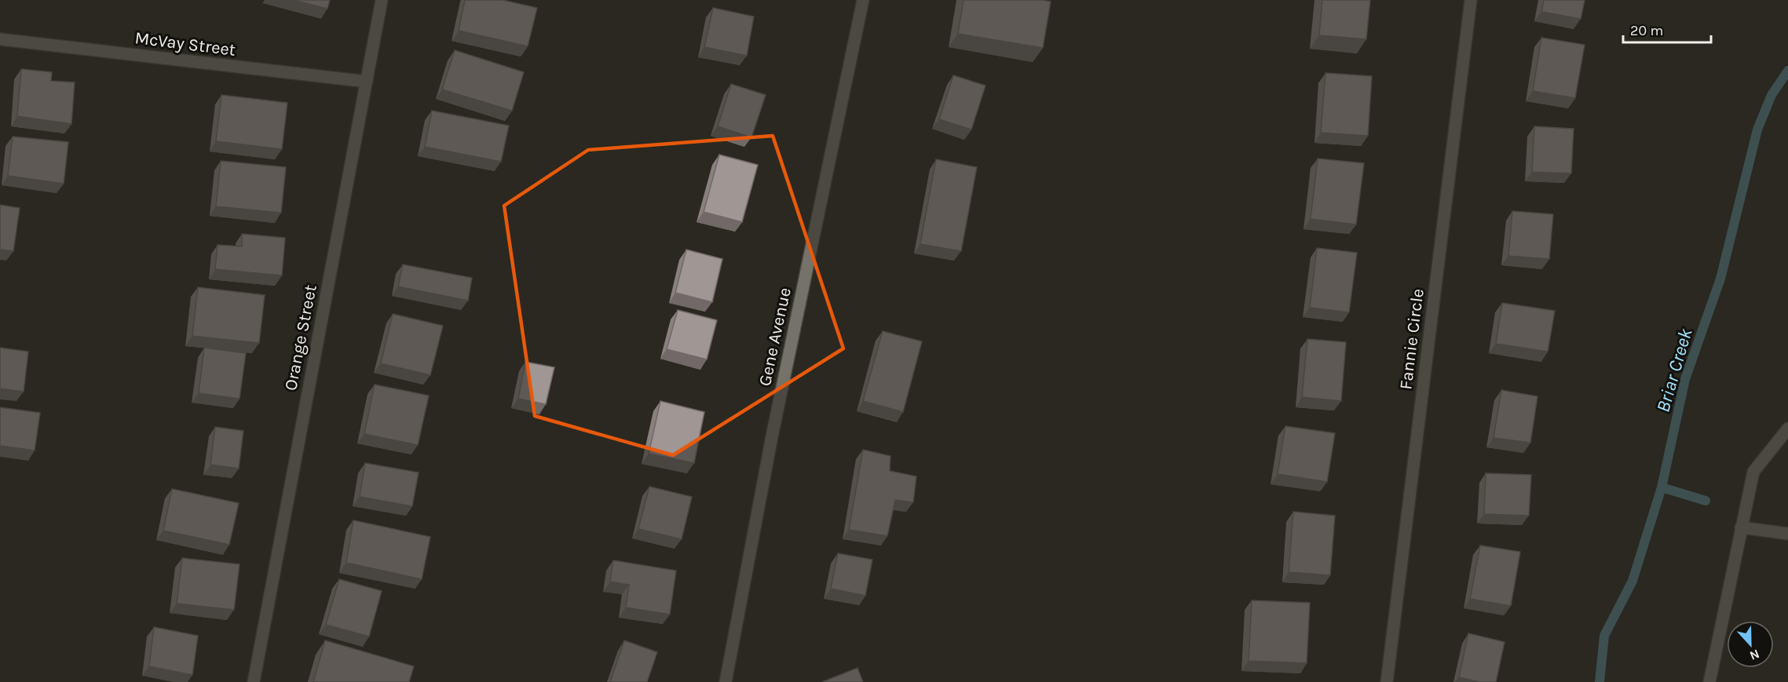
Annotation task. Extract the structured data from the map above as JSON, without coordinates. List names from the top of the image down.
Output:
{
  "streets": {
    "street": [
      "McVay Street",
      "Gene Avenue",
      "Orange Street",
      "Fannie Circle"
    ]
  },
  "crossings": [
    ["McVay Street", "Orange Street"]
  ],
  "water": ["Briar Creek"],
  "scale_bar": "20 m",
  "north": "bottom"
}
